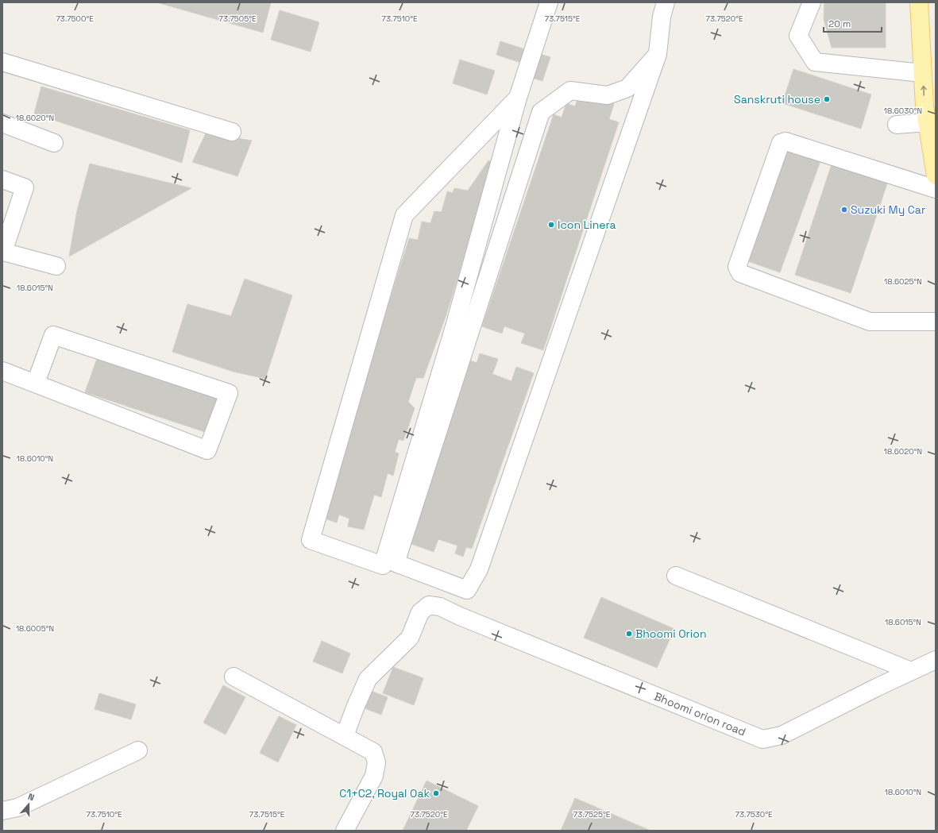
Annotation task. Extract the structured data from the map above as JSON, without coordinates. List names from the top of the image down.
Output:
{
  "streets": {
    "street": ["Bhoomi orion road"]
  },
  "places": [
    "Sanskruti house",
    "Suzuki My Car",
    "Icon Linera",
    "Bhoomi Orion",
    "C1+C2, Royal Oak"
  ],
  "scale_bar": "20 m",
  "north": "top",
  "coordinates": [
    "73.7505°E",
    "73.7500°E",
    "73.7510°E",
    "73.7515°E",
    "73.7520°E",
    "18.6030°N",
    "18.6020°N",
    "18.6025°N",
    "18.6015°N",
    "18.6010°N",
    "18.6005°N",
    "73.7525°E",
    "73.7530°E"
  ]
}
